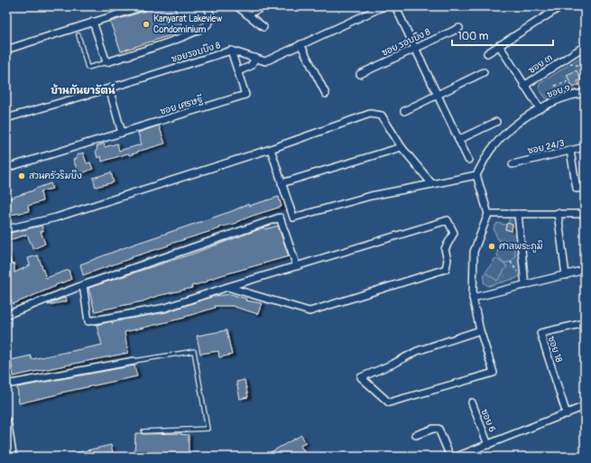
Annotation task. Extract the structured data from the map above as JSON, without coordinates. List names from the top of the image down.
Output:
{
  "streets": {
    "street": [
      "ซอย รอบบึง 8",
      "ซอยรอบบึง 8",
      "ซอย ๓",
      "ซอย ๑",
      "ซอย เศรษฐี",
      "ซอย 24/3",
      "ซอย 18",
      "ซอย 6"
    ]
  },
  "districts": ["บ้านกันยารัตน์"],
  "places": ["Kanyarat Lakeview Condominium", "สวนครัวริมบึง", "ศาลพระภูมิ"],
  "scale_bar": "100 m"
}
